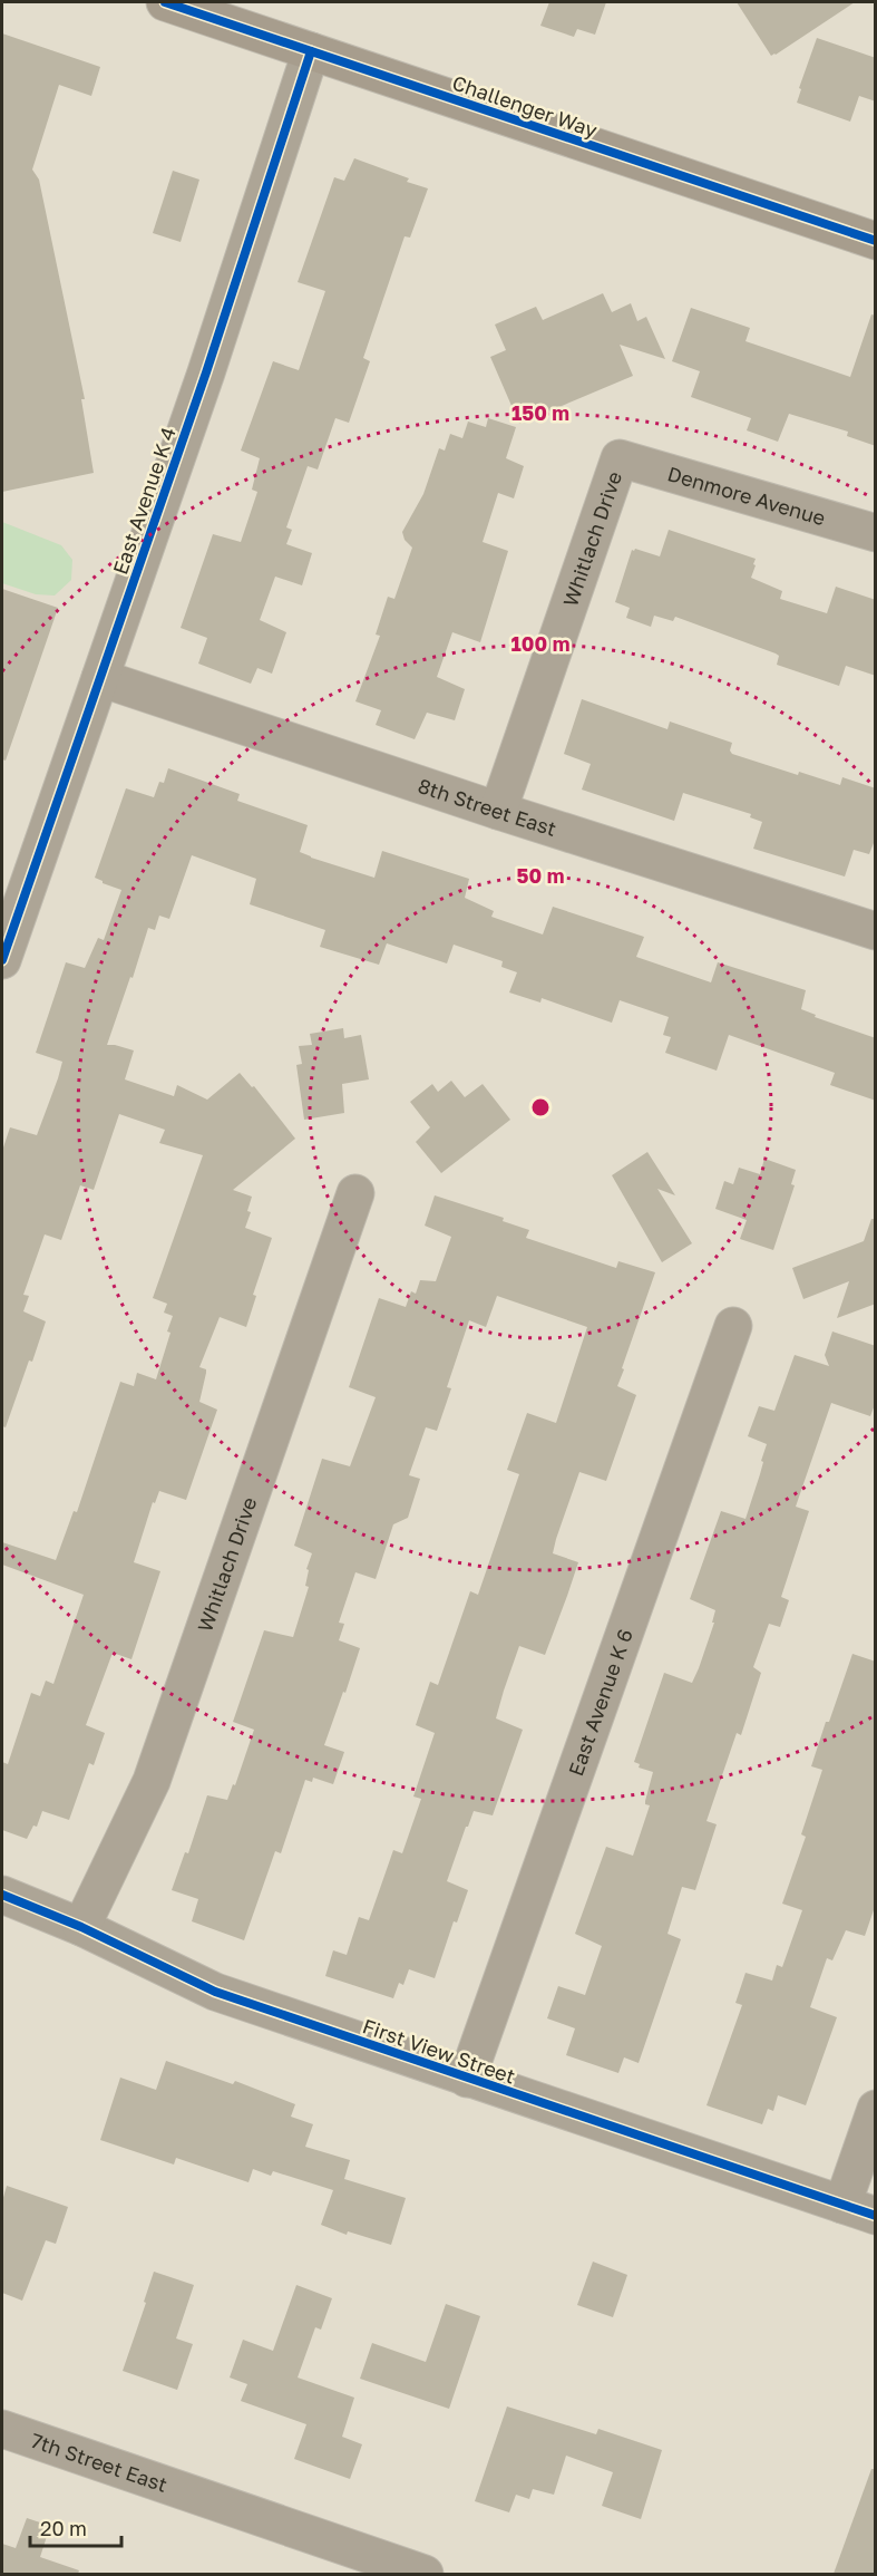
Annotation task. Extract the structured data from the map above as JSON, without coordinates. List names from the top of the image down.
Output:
{
  "streets": {
    "main road": ["Challenger Way"],
    "street": [
      "Denmore Avenue",
      "East Avenue K 4",
      "Whitlach Drive",
      "8th Street East",
      "East Avenue K 6",
      "First View Street",
      "7th Street East"
    ]
  },
  "crossings": [
    ["Challenger Way", "East Avenue K 4"],
    ["Denmore Avenue", "Whitlach Drive"],
    ["East Avenue K 4", "8th Street East"],
    ["Whitlach Drive", "8th Street East"],
    ["Whitlach Drive", "First View Street"],
    ["East Avenue K 6", "First View Street"]
  ],
  "scale_bar": "20 m",
  "rings": ["150 m", "100 m", "50 m"]
}
